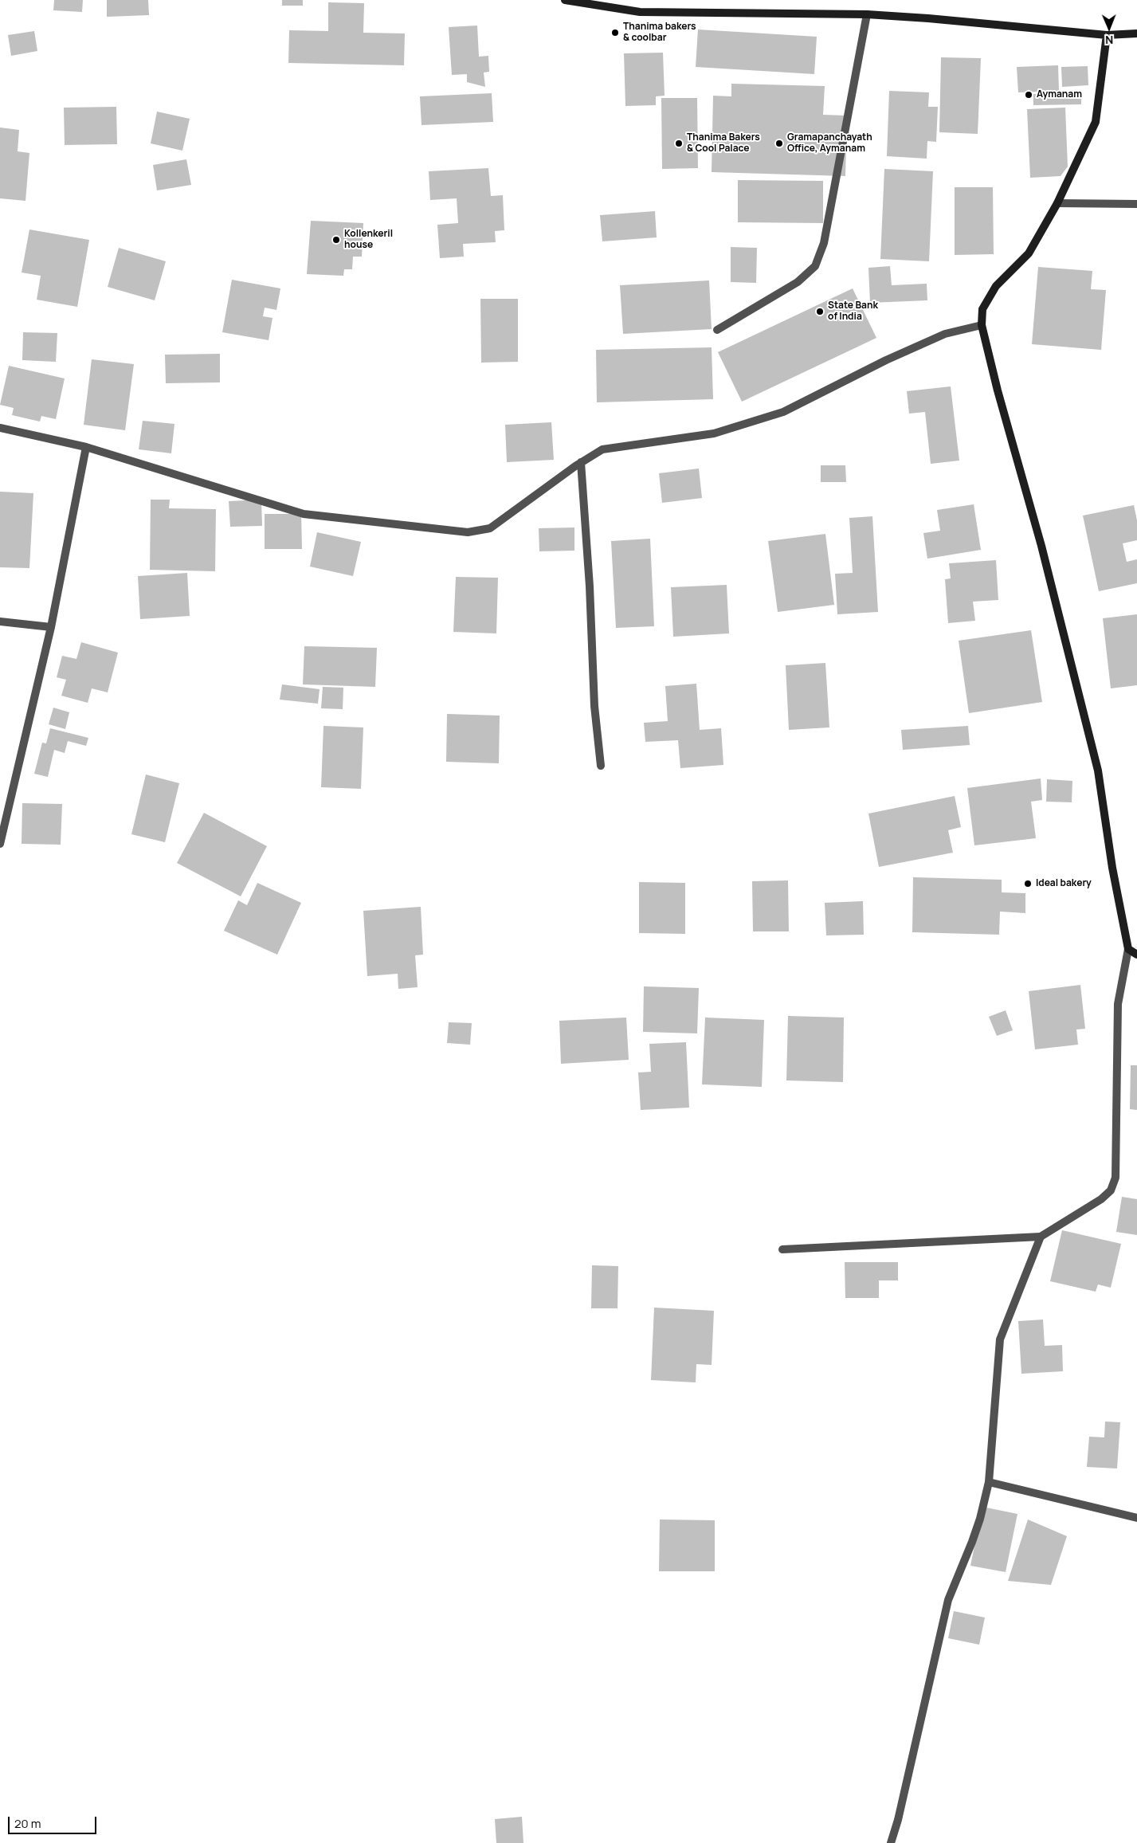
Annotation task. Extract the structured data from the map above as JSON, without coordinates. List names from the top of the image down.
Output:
{
  "places": [
    "Thanima bakers & coolbar",
    "Aymanam",
    "Thanima Bakers & Cool Palace",
    "Gramapanchayath Office, Aymanam",
    "Kollenkeril house",
    "State Bank of India",
    "Ideal bakery"
  ],
  "scale_bar": "20 m",
  "north": "bottom"
}
